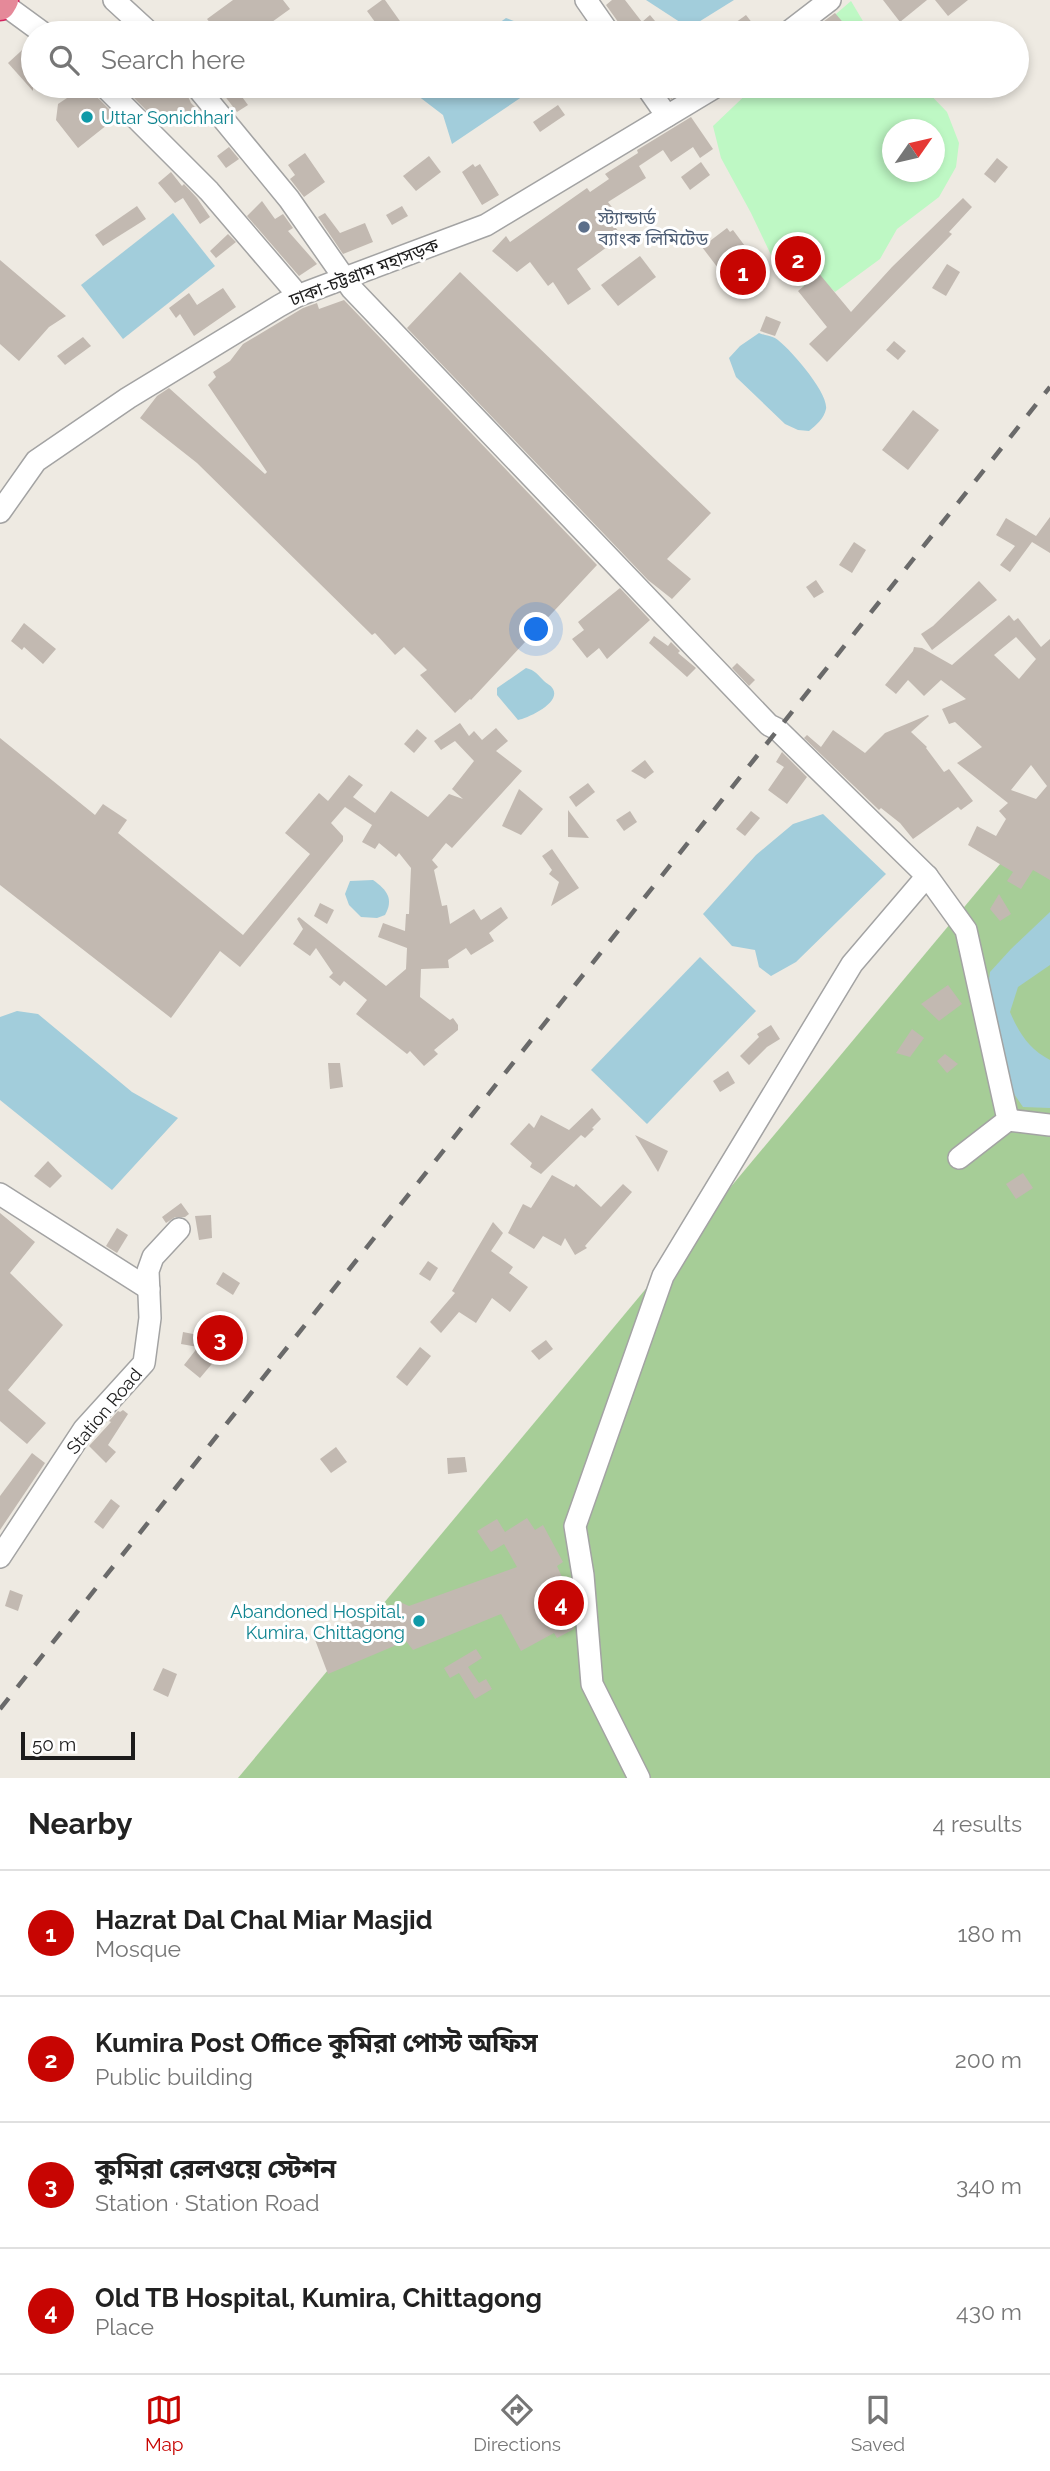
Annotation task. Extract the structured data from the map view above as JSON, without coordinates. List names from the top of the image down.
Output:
{
  "streets": {
    "street": ["ঢাকা-চট্টগ্রাম মহাসড়ক", "Station Road"]
  },
  "places": ["Uttar Sonichhari", "স্ট্যান্ডার্ড ব্যাংক লিমিটেড", "Abandoned Hospital, Kumira, Chittagong"],
  "scale_bar": "50 m",
  "north": "top right",
  "page": {
    "search": "Search here",
    "pins": [
      "2",
      "1",
      "3",
      "4"
    ],
    "scale": "50 m",
    "heading": ["Nearby", "4 results"],
    "list": [
      {
        "mark": "1",
        "name": "Hazrat Dal Chal Miar Masjid",
        "note": "Mosque",
        "value": "180 m"
      },
      {
        "mark": "2",
        "name": "Kumira Post Office কুমিরা পোস্ট অফিস",
        "note": "Public building",
        "value": "200 m"
      },
      {
        "mark": "3",
        "name": "কুমিরা রেলওয়ে স্টেশন",
        "note": "Station · Station Road",
        "value": "340 m"
      },
      {
        "mark": "4",
        "name": "Old TB Hospital, Kumira, Chittagong",
        "note": "Place",
        "value": "430 m"
      }
    ],
    "nav": ["Map", "Directions", "Saved"]
  }
}
